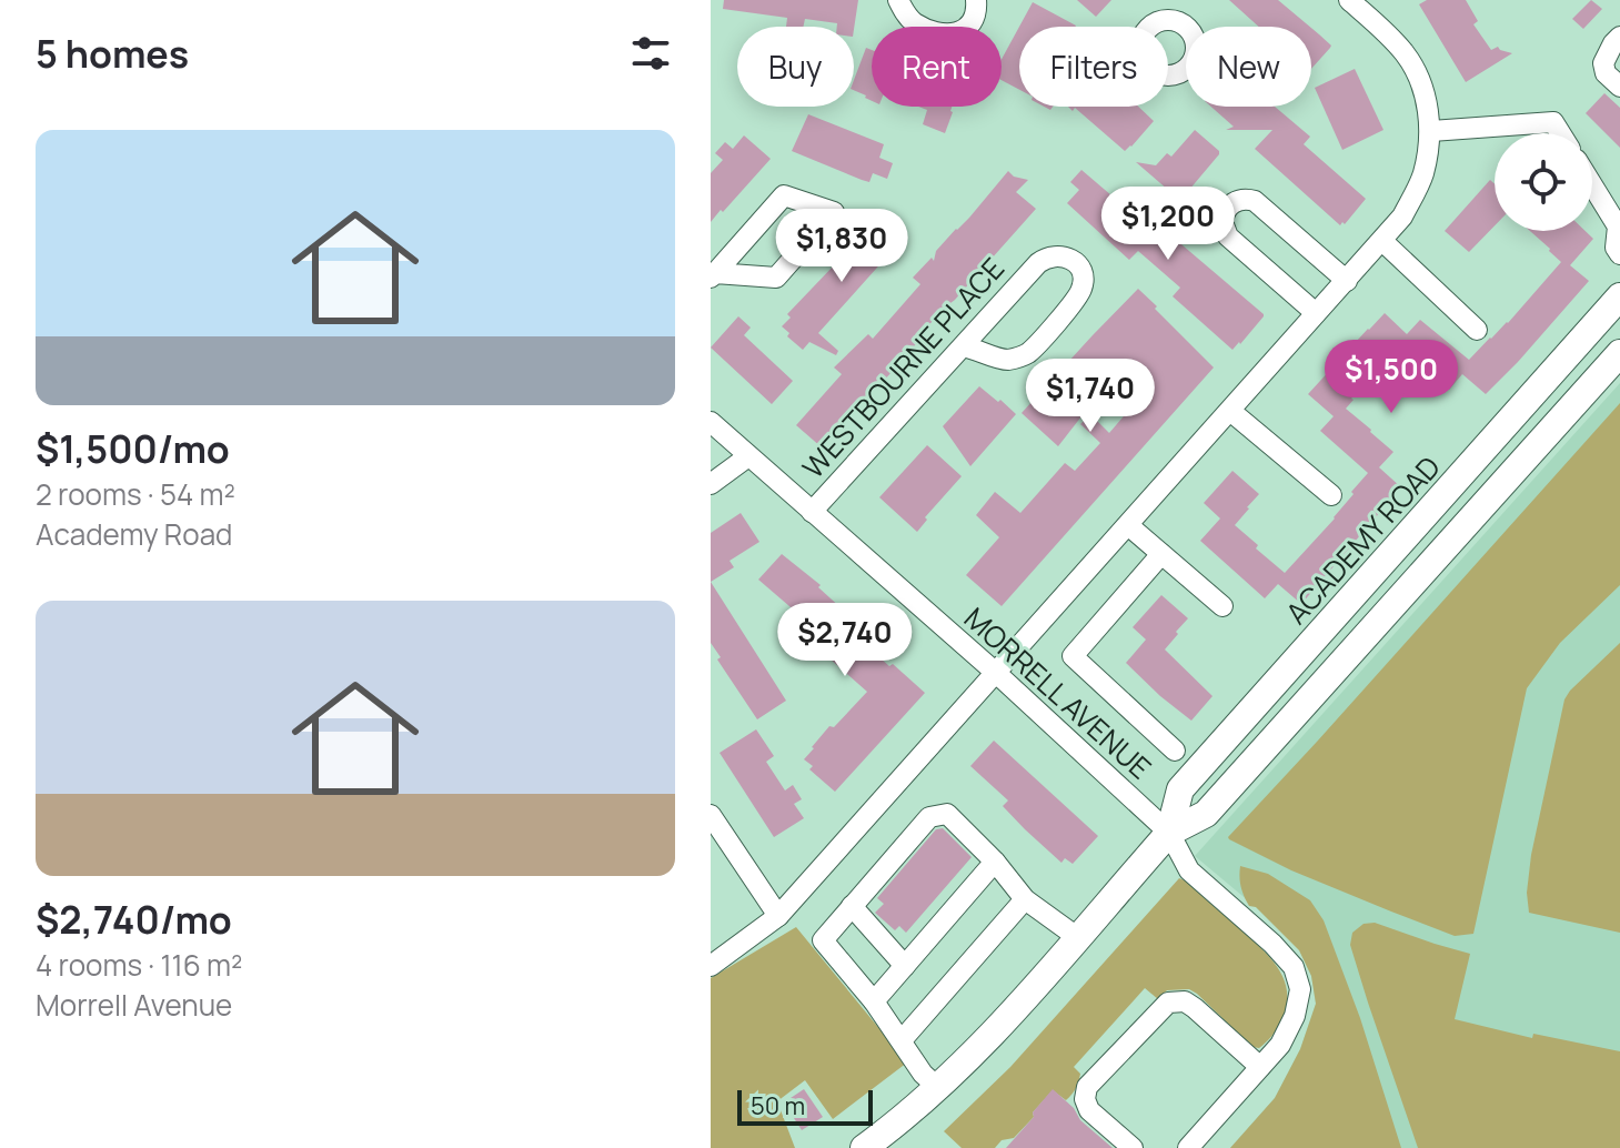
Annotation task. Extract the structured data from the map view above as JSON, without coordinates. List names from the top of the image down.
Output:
{
  "streets": {
    "main road": ["ACADEMY ROAD"],
    "street": ["WESTBOURNE PLACE", "MORRELL AVENUE"]
  },
  "crossings": [
    ["WESTBOURNE PLACE", "MORRELL AVENUE"],
    ["ACADEMY ROAD", "MORRELL AVENUE"]
  ],
  "scale_bar": "50 m",
  "page": {
    "heading": "5 homes",
    "chip": [
      "Buy",
      "Rent",
      "Filters",
      "New"
    ],
    "list": [
      {
        "name": "$1,500/mo",
        "note": "2 rooms · 54 m² · Academy Road"
      },
      {
        "name": "$2,740/mo",
        "note": "4 rooms · 116 m² · Morrell Avenue"
      }
    ],
    "price": [
      "$1,200",
      "$1,830",
      "$1,500",
      "$1,740",
      "$2,740"
    ],
    "scale": "50 m"
  }
}
